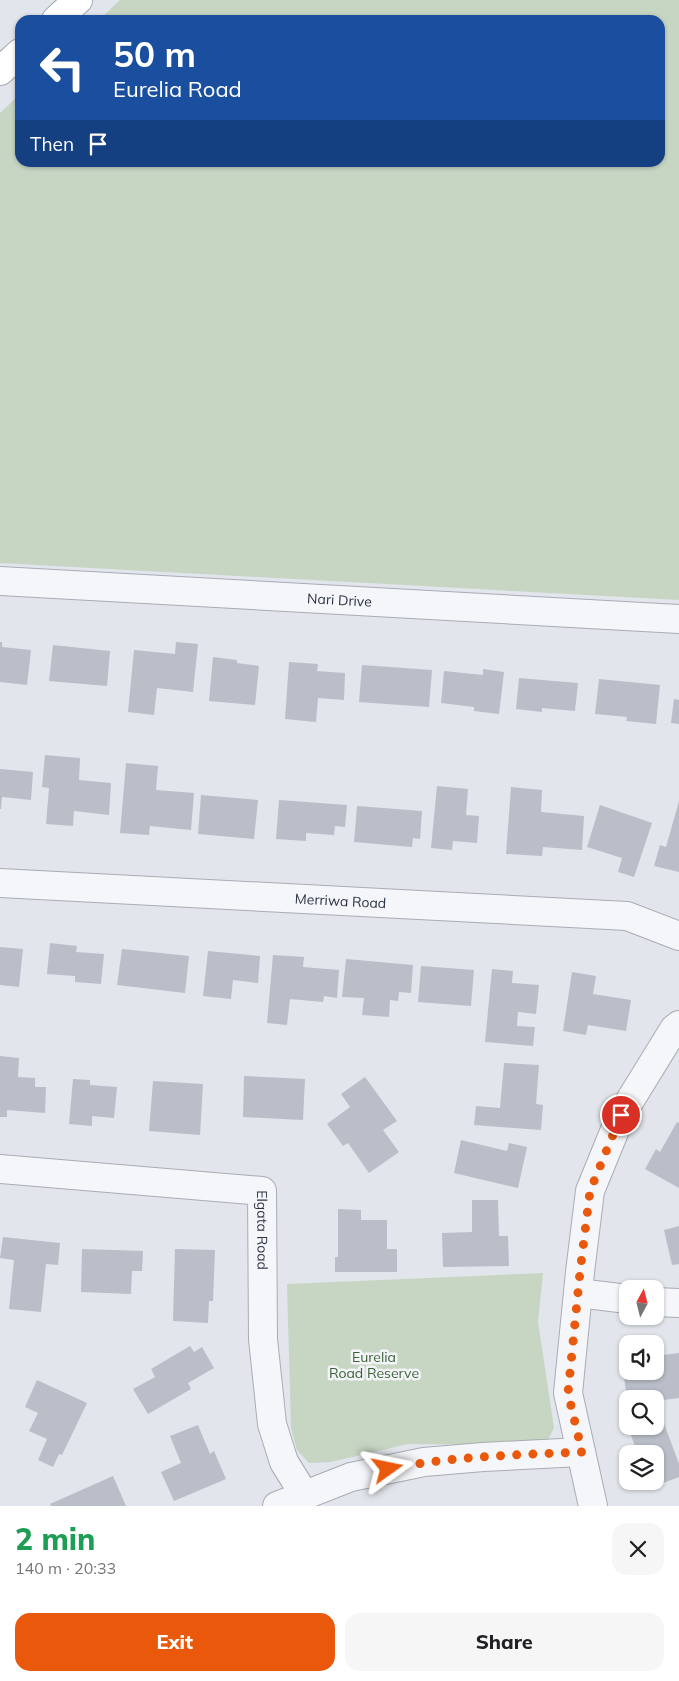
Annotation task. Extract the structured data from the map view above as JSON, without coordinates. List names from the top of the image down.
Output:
{
  "streets": {
    "street": ["Nari Drive", "Merriwa Road", "Elgata Road"]
  },
  "parks": ["Eurelia Road Reserve"],
  "north": "top",
  "page": {
    "turn": ["50 m", "Eurelia Road"],
    "then": "Then",
    "heading": ["2 min", "140 m · 20:33"],
    "buttons": ["Exit", "Share"]
  }
}
